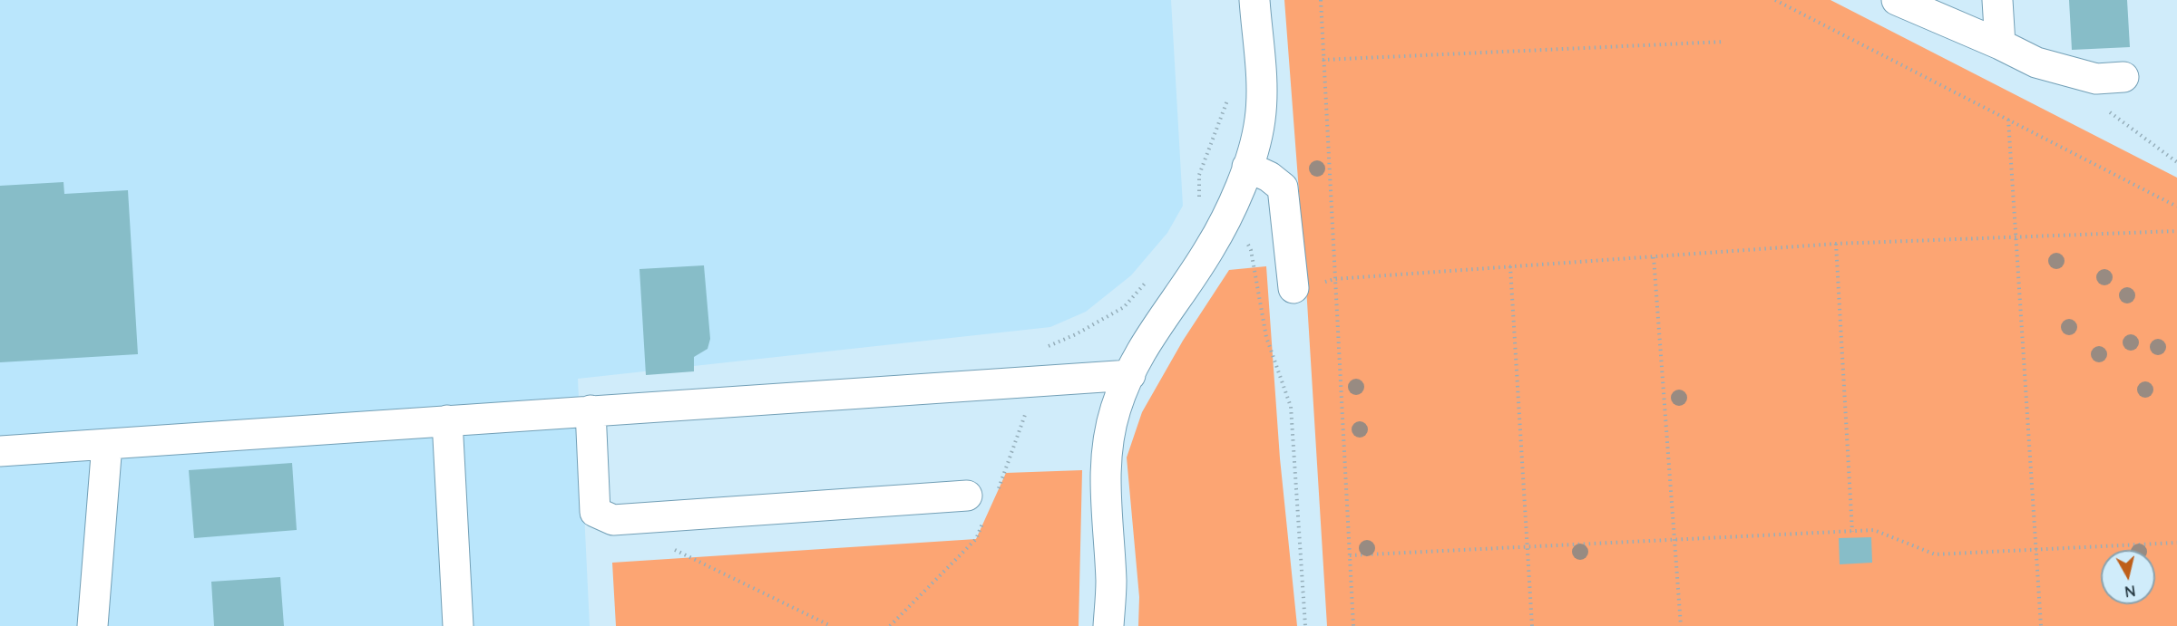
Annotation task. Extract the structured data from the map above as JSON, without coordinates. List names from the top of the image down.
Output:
{
  "north": "bottom"
}
